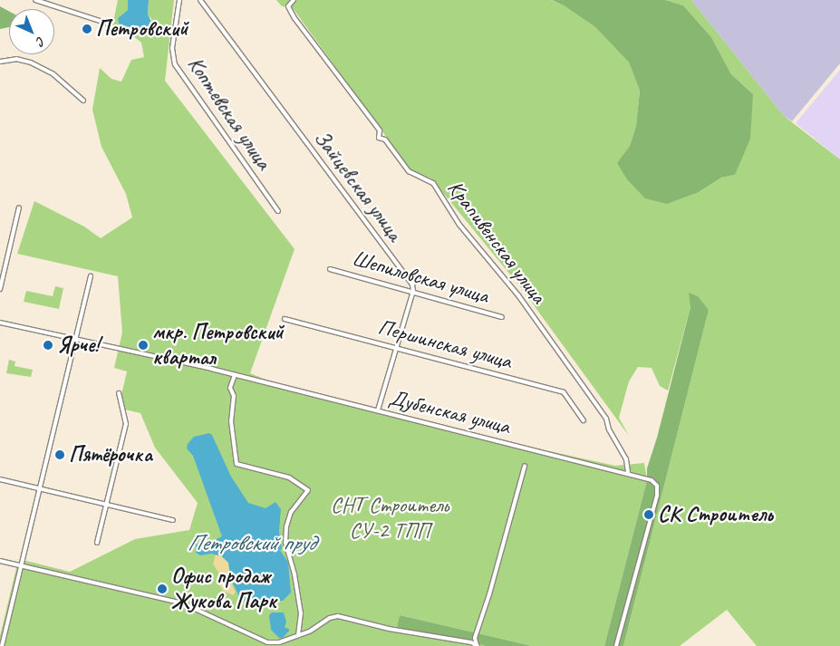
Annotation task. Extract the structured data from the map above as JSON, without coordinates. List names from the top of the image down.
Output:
{
  "streets": {
    "street": [
      "Коптевская улица",
      "Зайцевская улица",
      "Крапивенская улица",
      "Шепиловская улица",
      "Першинская улица",
      "Дубенская улица"
    ]
  },
  "crossings": [
    ["Зайцевская улица", "Шепиловская улица"],
    ["Крапивенская улица", "Дубенская улица"]
  ],
  "water": ["Петровский пруд"],
  "parks": ["СНТ Строитель СУ-2 ТПП"],
  "places": [
    "Петровский",
    "Ярче!",
    "мкр. Петровский квартал",
    "Пятёрочка",
    "СК Строитель",
    "Офис продаж Жукова Парк"
  ],
  "north": "bottom right"
}
